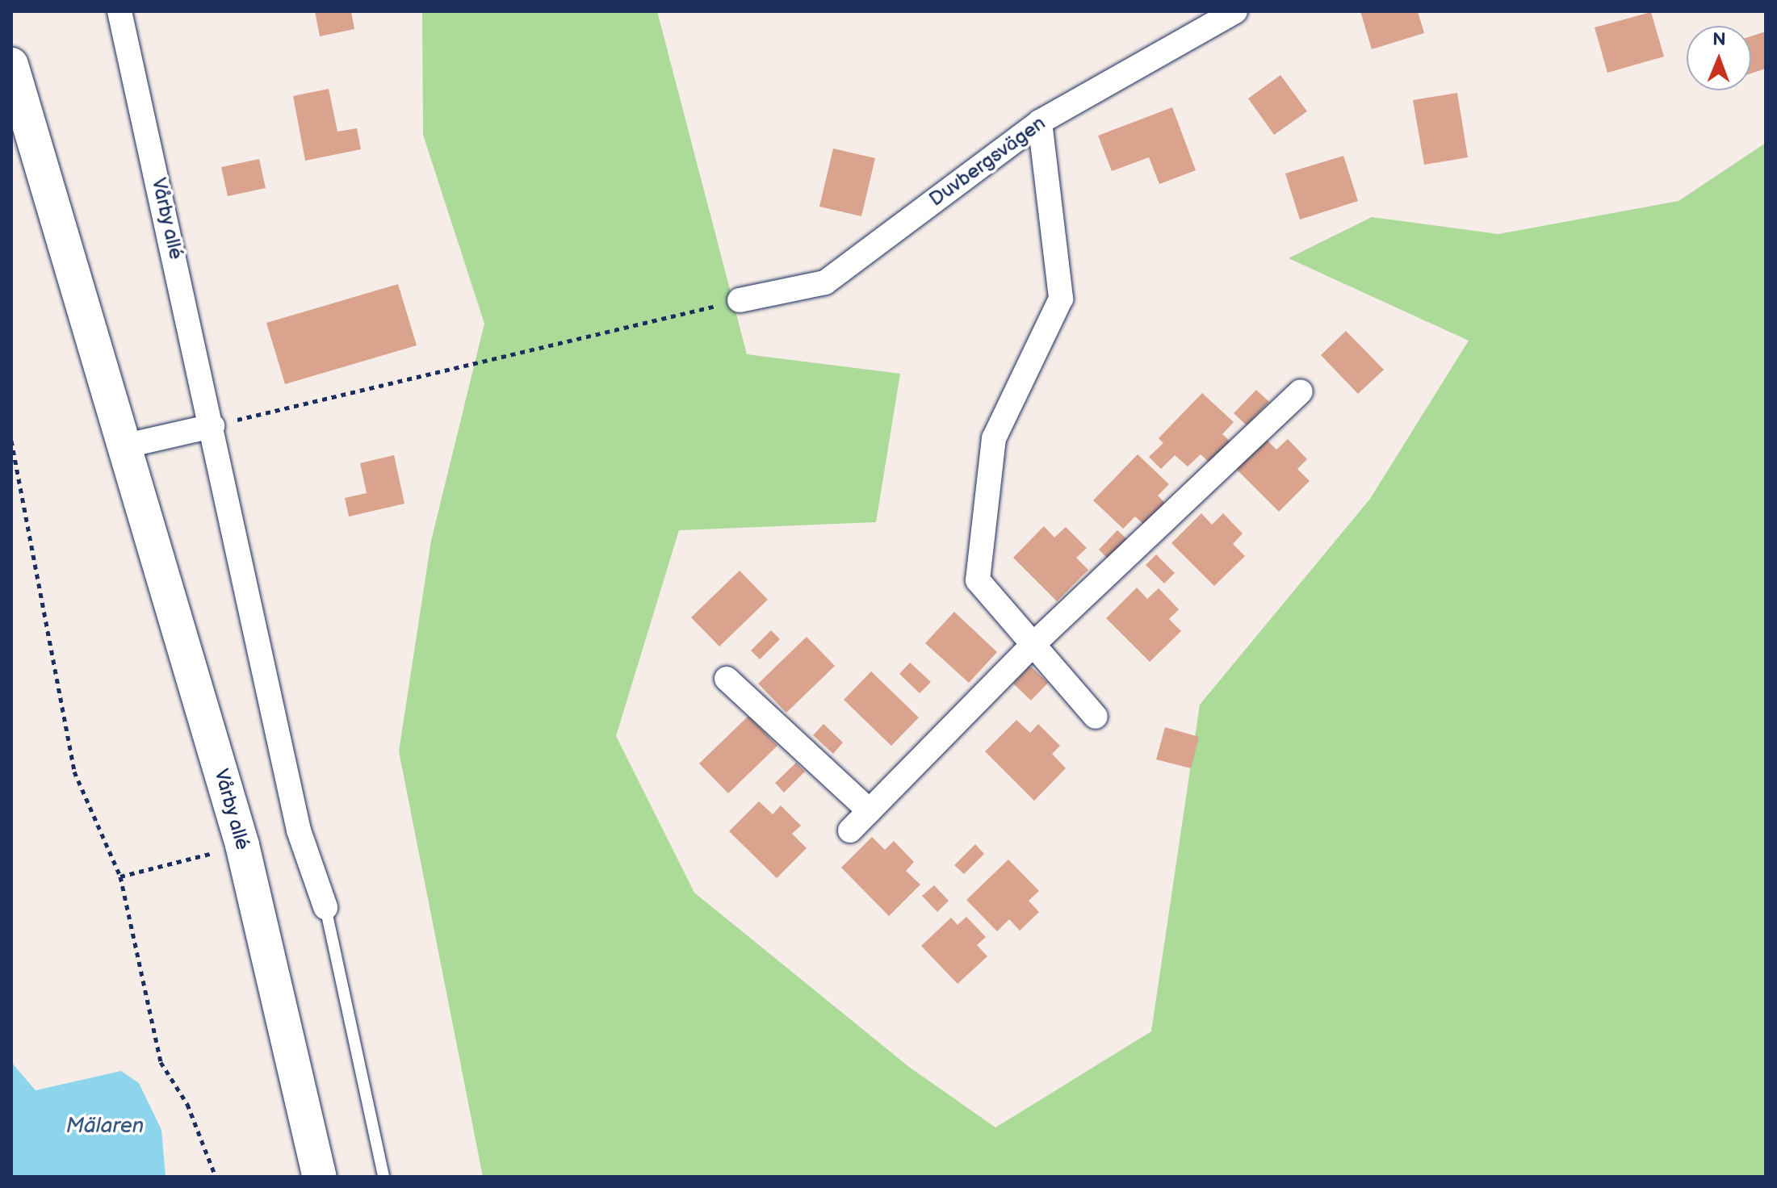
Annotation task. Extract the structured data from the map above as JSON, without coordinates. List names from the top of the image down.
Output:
{
  "streets": {
    "street": ["Duvbergsvägen", "Vårby allé"]
  },
  "water": ["Mälaren"],
  "north": "top"
}
